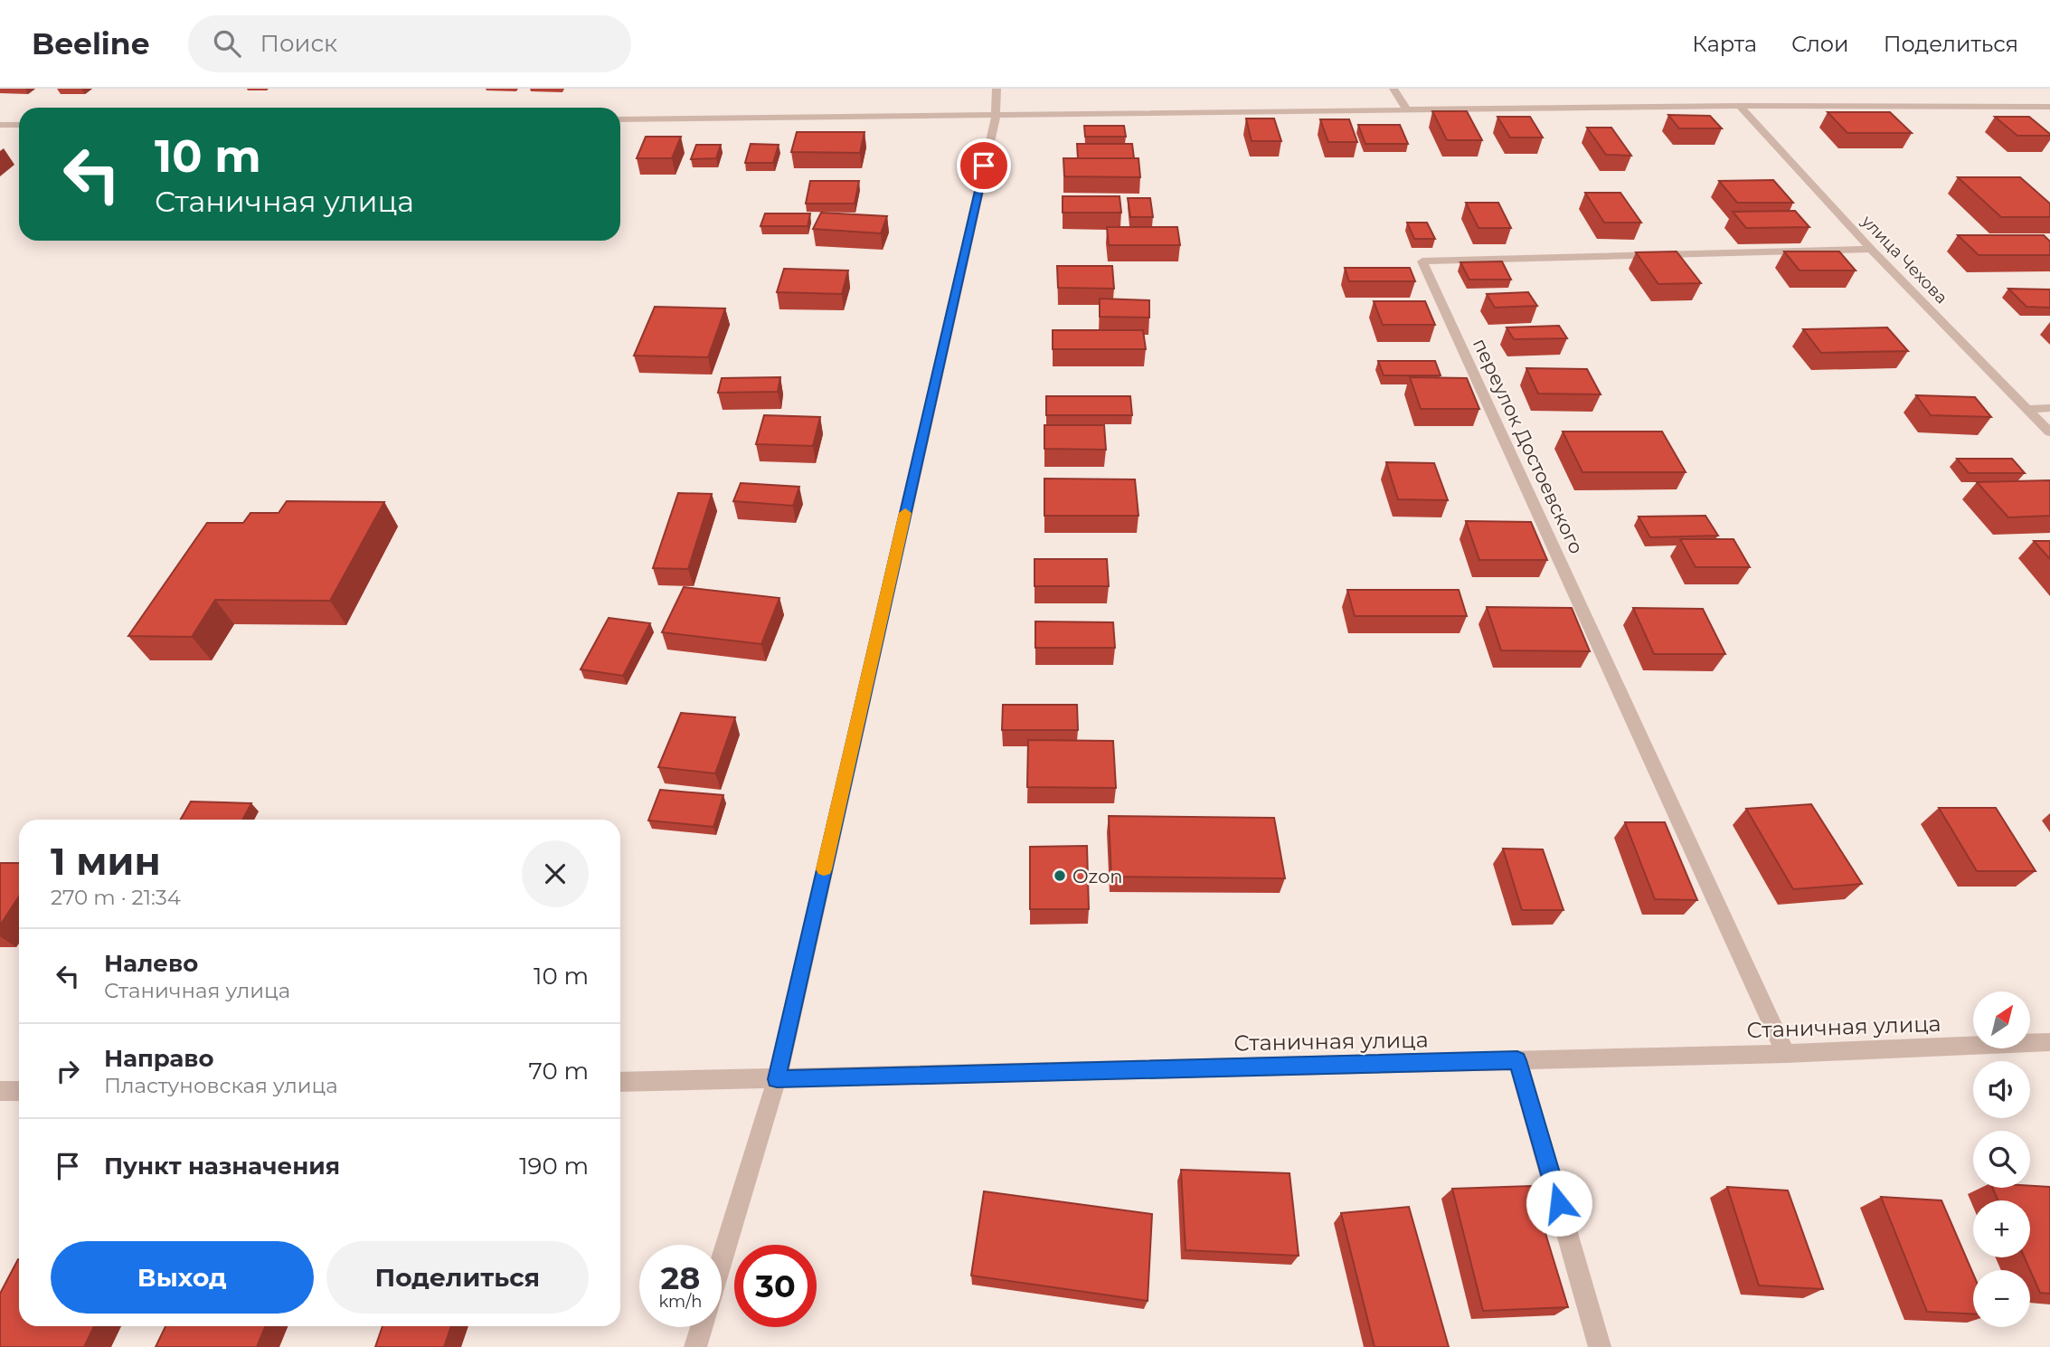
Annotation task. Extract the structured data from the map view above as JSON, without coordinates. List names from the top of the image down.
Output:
{
  "streets": {
    "street": ["улица Чехова", "переулок Достоевского", "Станичная улица"]
  },
  "crossings": [
    ["улица Чехова", "переулок Достоевского"],
    ["переулок Достоевского", "Станичная улица"]
  ],
  "places": ["Ozon"],
  "north": "top right",
  "page": {
    "header": "Beeline",
    "search": "Поиск",
    "nav": ["Карта", "Слои", "Поделиться"],
    "turn": ["10 m", "Станичная улица"],
    "heading": ["1 мин", "270 m · 21:34"],
    "list": [
      {
        "name": "Налево",
        "note": "Станичная улица",
        "value": "10 m"
      },
      {
        "name": "Направо",
        "note": "Пластуновская улица",
        "value": "70 m"
      },
      {
        "name": "Пункт назначения",
        "value": "190 m"
      }
    ],
    "map_buttons": ["+", "−"],
    "buttons": ["Выход", "Поделиться"],
    "speed": "28 km/h",
    "limit": "30"
  }
}
